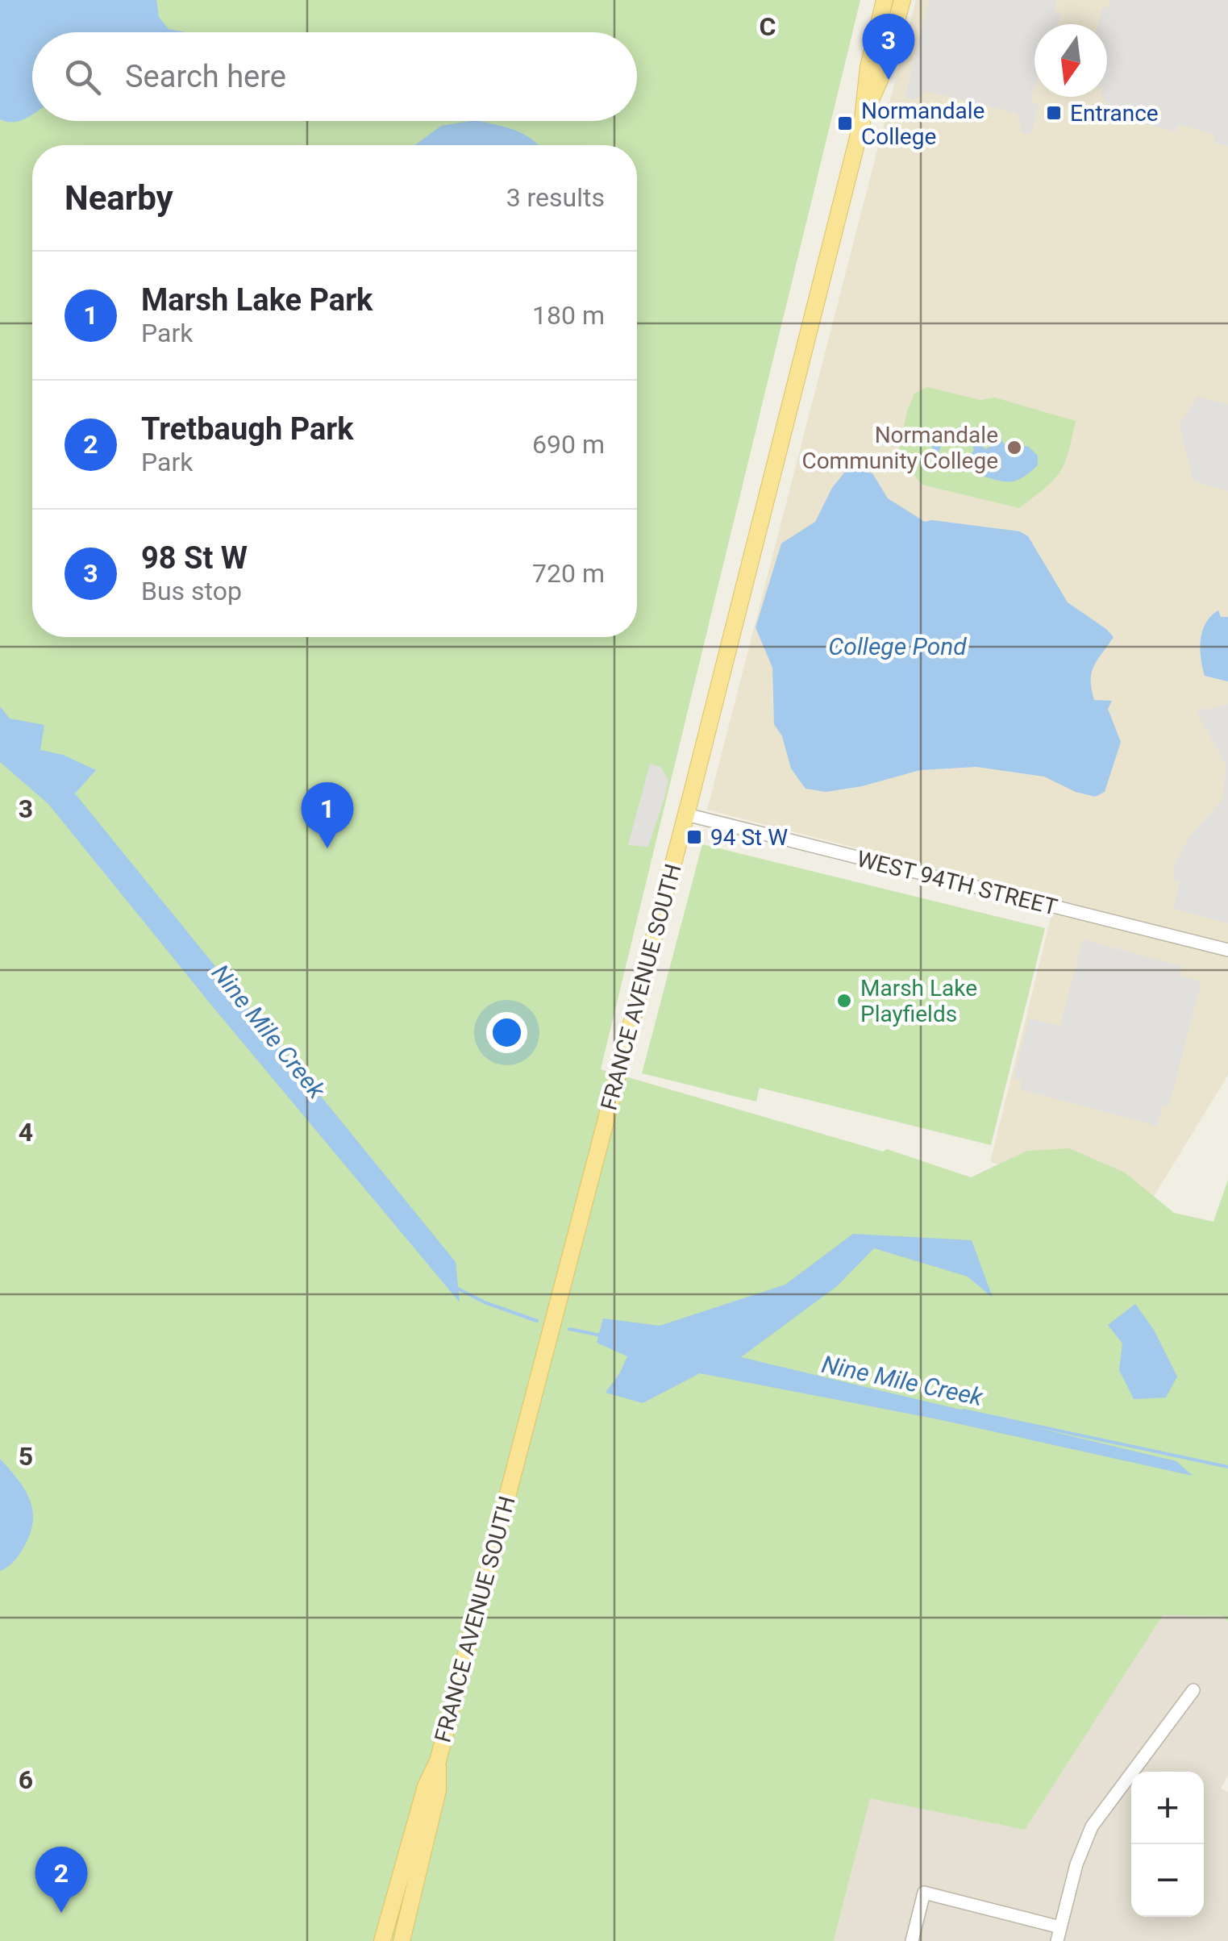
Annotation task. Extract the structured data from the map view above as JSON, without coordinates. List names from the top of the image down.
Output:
{
  "streets": {
    "main road": ["FRANCE AVENUE SOUTH"],
    "street": ["WEST 94TH STREET"]
  },
  "crossings": [
    ["WEST 94TH STREET", "FRANCE AVENUE SOUTH"]
  ],
  "water": ["College Pond", "Nine Mile Creek"],
  "places": {
    "transit": ["Entrance", "Normandale College", "94 St W"],
    "other": ["Normandale Community College", "Marsh Lake Playfields"]
  },
  "north": "bottom",
  "page": {
    "pins": ["3", "1", "2"],
    "search": "Search here",
    "heading": ["Nearby", "3 results"],
    "list": [
      {
        "mark": "1",
        "name": "Marsh Lake Park",
        "note": "Park",
        "value": "180 m"
      },
      {
        "mark": "2",
        "name": "Tretbaugh Park",
        "note": "Park",
        "value": "690 m"
      },
      {
        "mark": "3",
        "name": "98 St W",
        "note": "Bus stop",
        "value": "720 m"
      }
    ],
    "map_buttons": ["+", "−"]
  },
  "grid": {
    "columns": ["C"],
    "rows": [
      "3",
      "4",
      "5",
      "6"
    ]
  }
}
